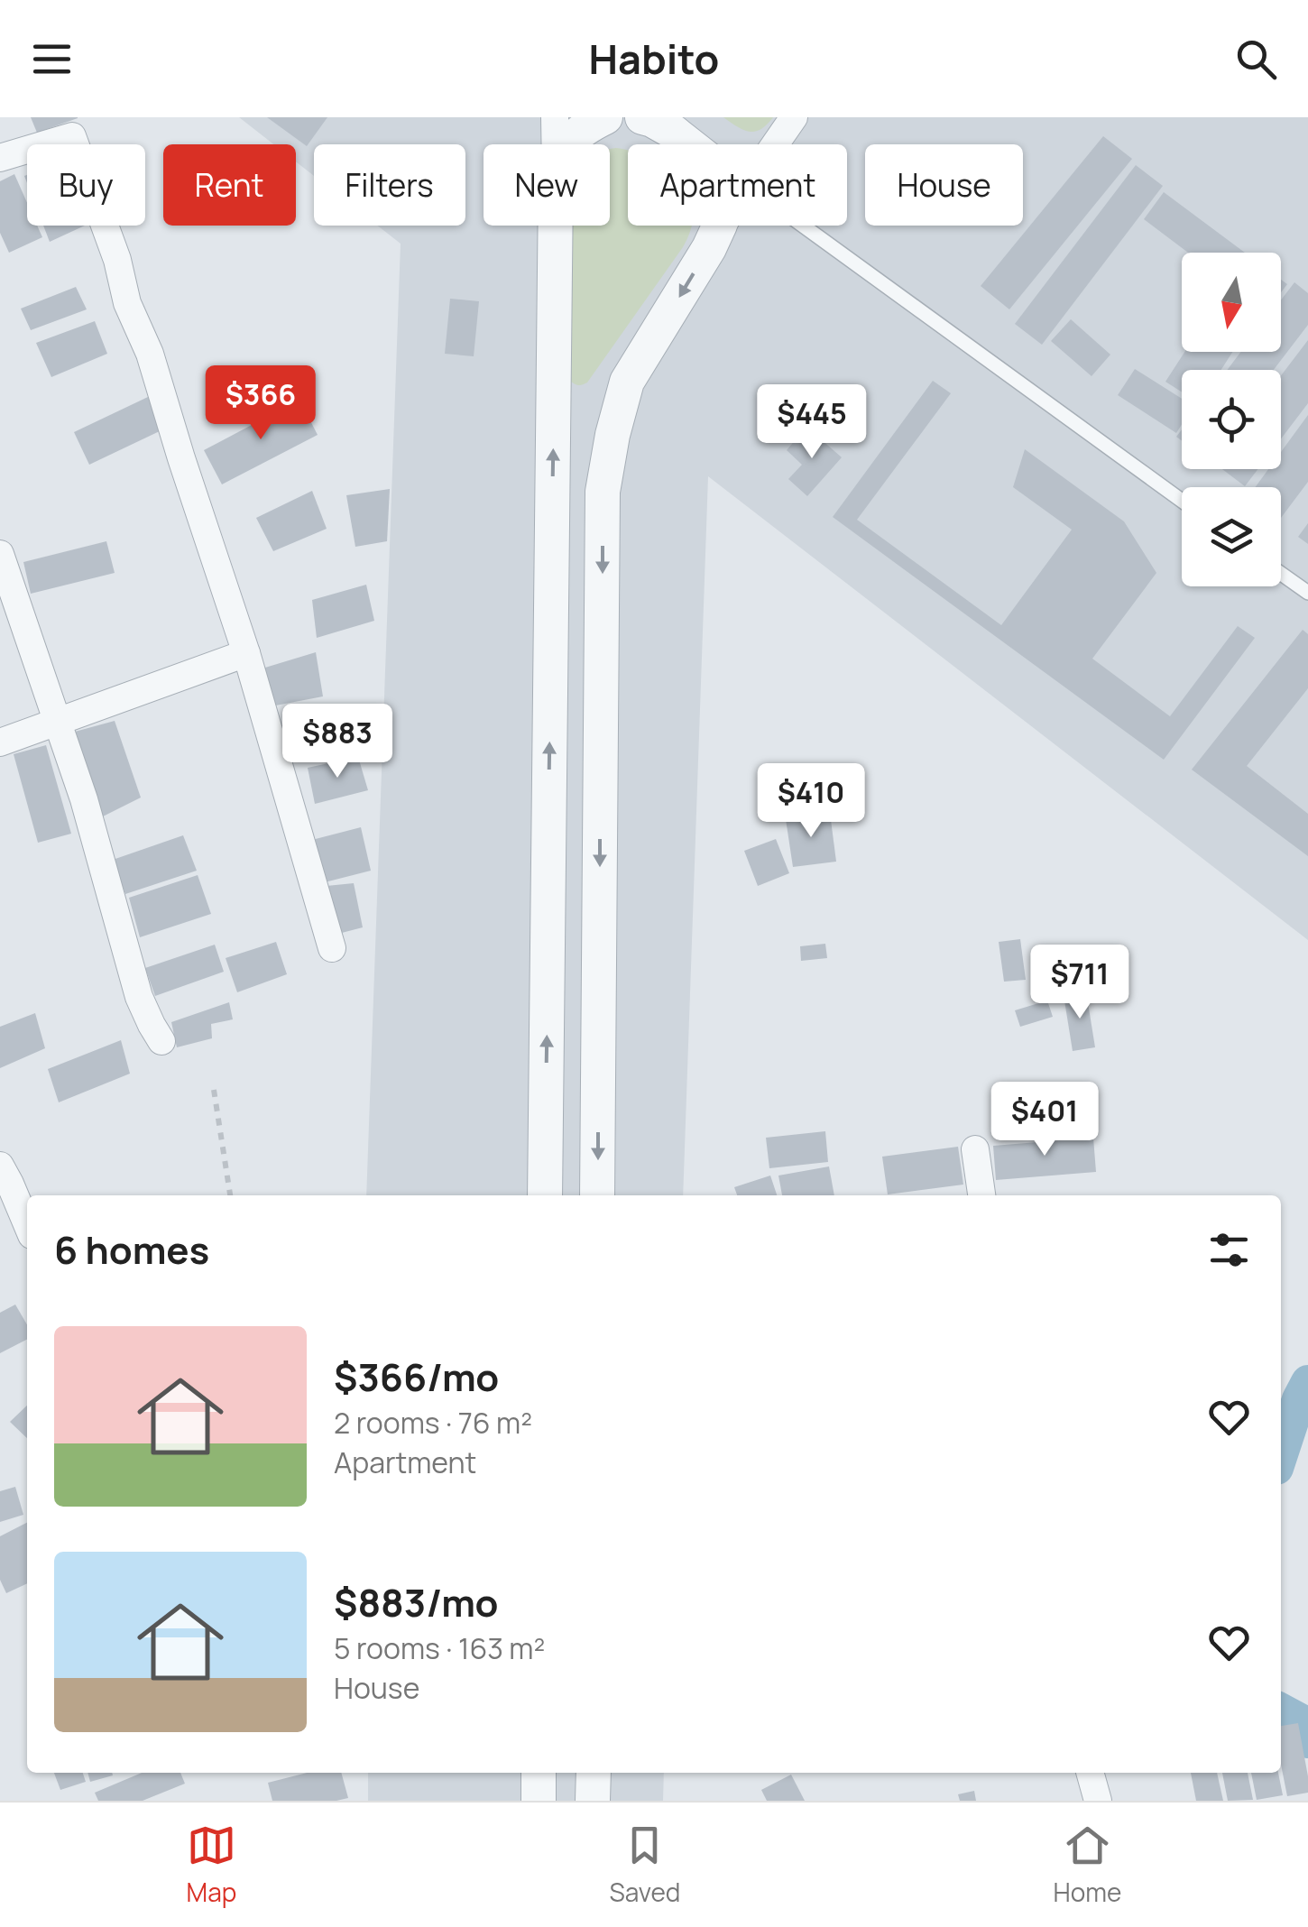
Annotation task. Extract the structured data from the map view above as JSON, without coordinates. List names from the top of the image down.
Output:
{
  "north": "bottom",
  "page": {
    "header": "Habito",
    "chip": [
      "Buy",
      "Rent",
      "Filters",
      "New",
      "Apartment",
      "House"
    ],
    "price": [
      "$366",
      "$445",
      "$883",
      "$410",
      "$711",
      "$401"
    ],
    "heading": "6 homes",
    "list": [
      {
        "name": "$366/mo",
        "note": "2 rooms · 76 m² · Apartment"
      },
      {
        "name": "$883/mo",
        "note": "5 rooms · 163 m² · House"
      }
    ],
    "tabs": ["Map", "Saved", "Home"]
  }
}
